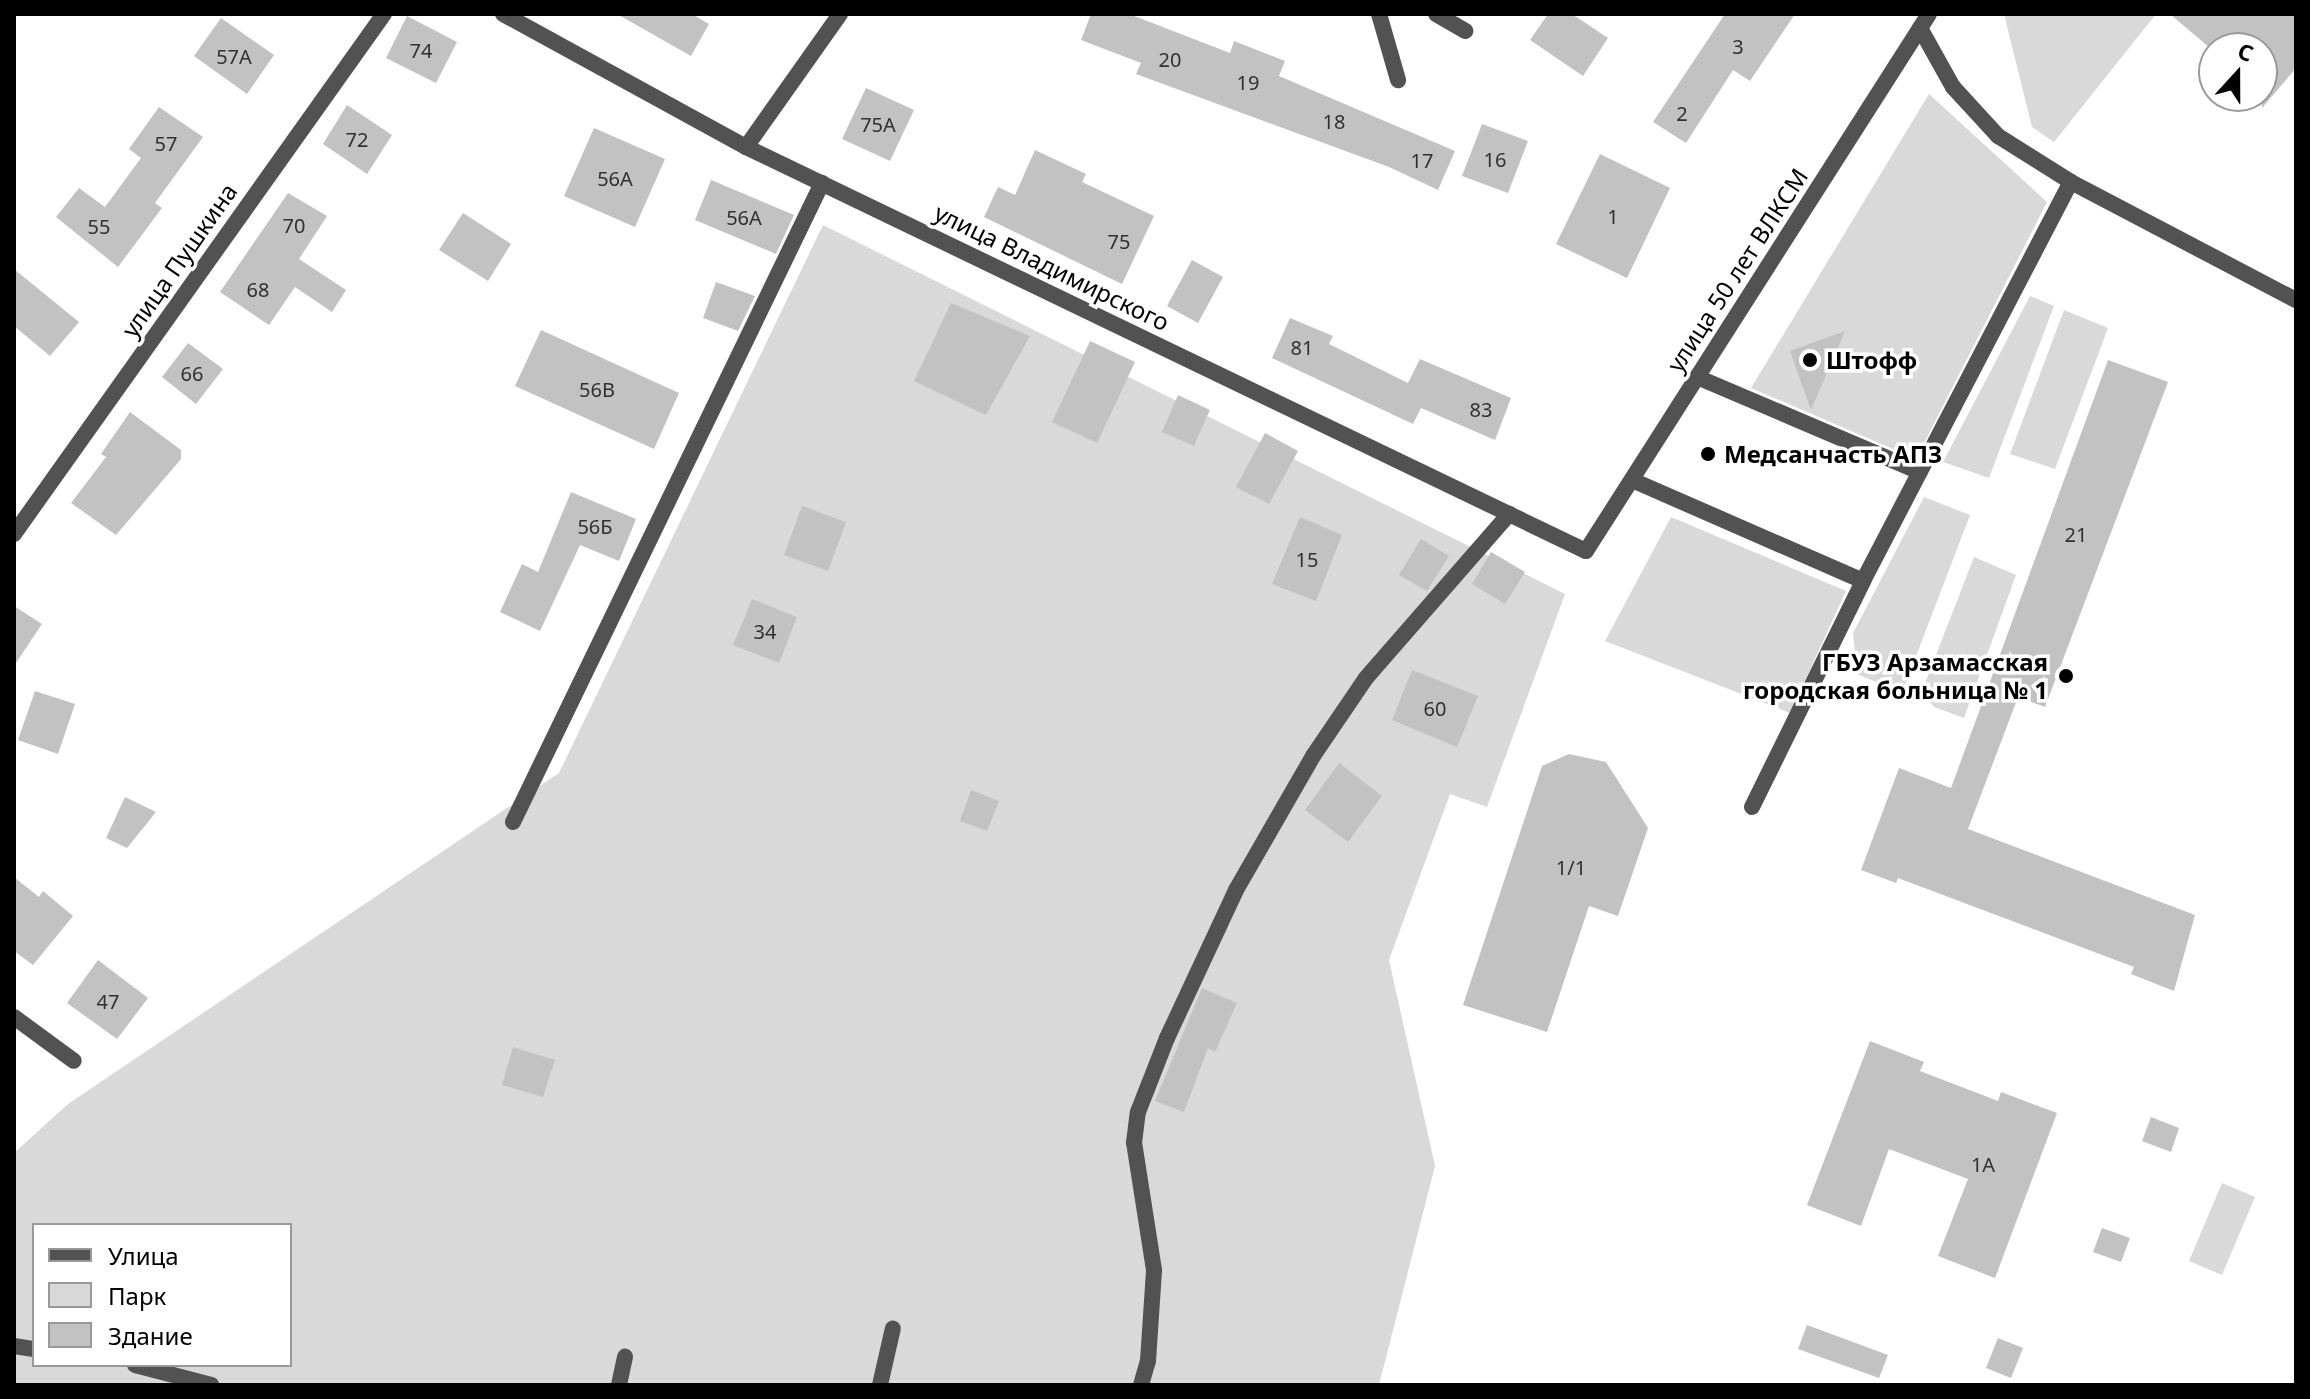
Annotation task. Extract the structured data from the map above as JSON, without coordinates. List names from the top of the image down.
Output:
{
  "streets": {
    "street": ["улица Пушкина", "улица Владимирского", "улица 50 лет ВЛКСМ"]
  },
  "crossings": [
    ["улица Владимирского", "улица 50 лет ВЛКСМ"]
  ],
  "places": ["Штофф", "Медсанчасть АПЗ", "ГБУЗ Арзамасская городская больница № 1"],
  "house_numbers": [
    "3",
    "74",
    "57А",
    "20",
    "19",
    "2",
    "18",
    "75А",
    "72",
    "57",
    "16",
    "17",
    "56А",
    "1",
    "56А",
    "70",
    "55",
    "75",
    "68",
    "81",
    "66",
    "56В",
    "83",
    "56Б",
    "21",
    "15",
    "34",
    "60",
    "1/1",
    "47",
    "1А"
  ],
  "legend": ["Улица", "Парк", "Здание"],
  "north": "top"
}
